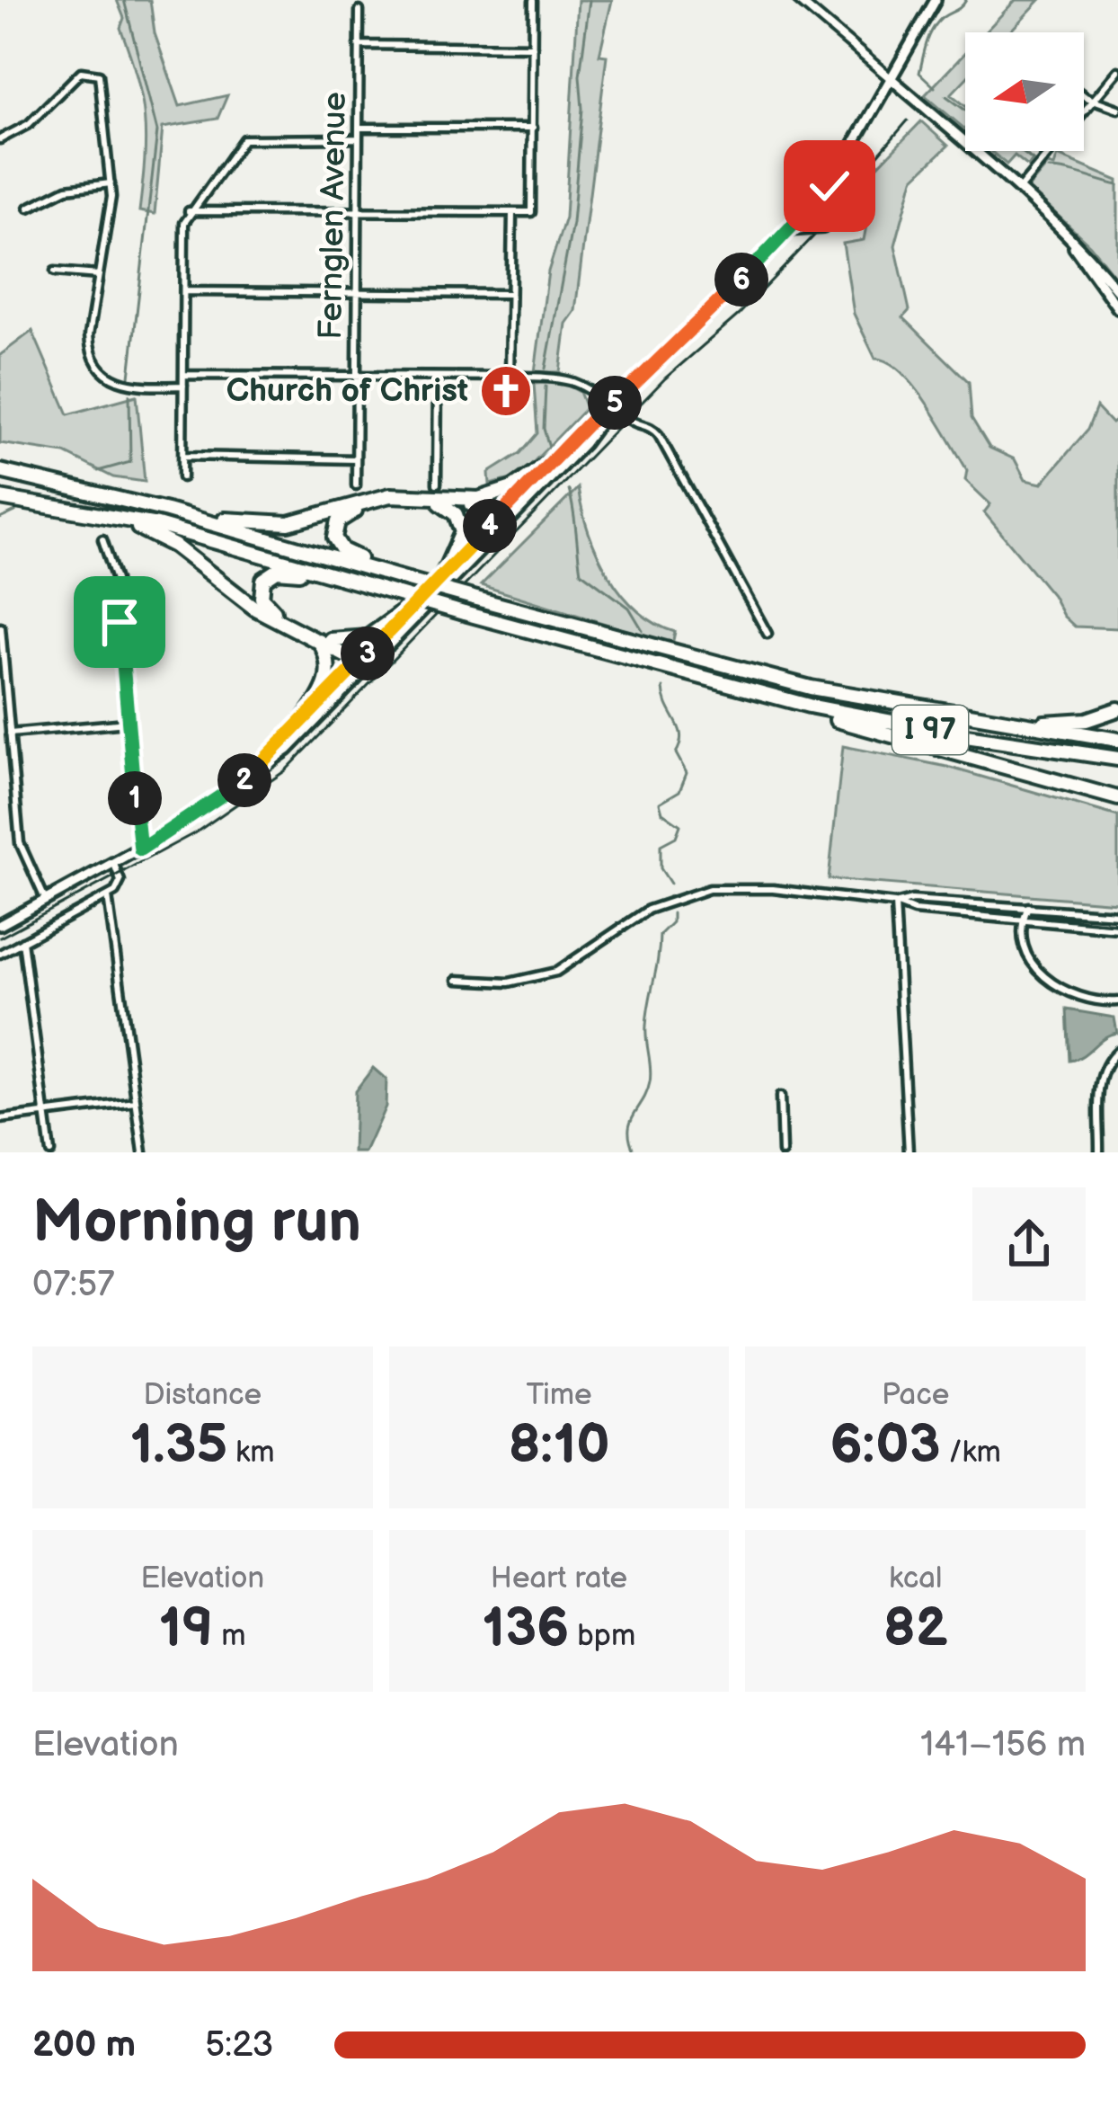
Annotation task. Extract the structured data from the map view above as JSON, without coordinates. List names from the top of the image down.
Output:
{
  "streets": {
    "highway": ["I 97"],
    "street": ["Fernglen Avenue"]
  },
  "places": {
    "church": ["Church of Christ"]
  },
  "north": "left",
  "page": {
    "pins": [
      "6",
      "5",
      "4",
      "3",
      "2",
      "1"
    ],
    "heading": ["Morning run", "07:57"],
    "stats": [
      ["Distance", "1.35 km"],
      ["Time", "8:10"],
      ["Pace", "6:03 /km"],
      ["Elevation", "19 m"],
      ["Heart rate", "136 bpm"],
      ["kcal", "82"]
    ],
    "chart": ["Elevation", "141–156 m"],
    "list": [
      {
        "name": "200 m",
        "note": "5:23"
      }
    ]
  }
}
